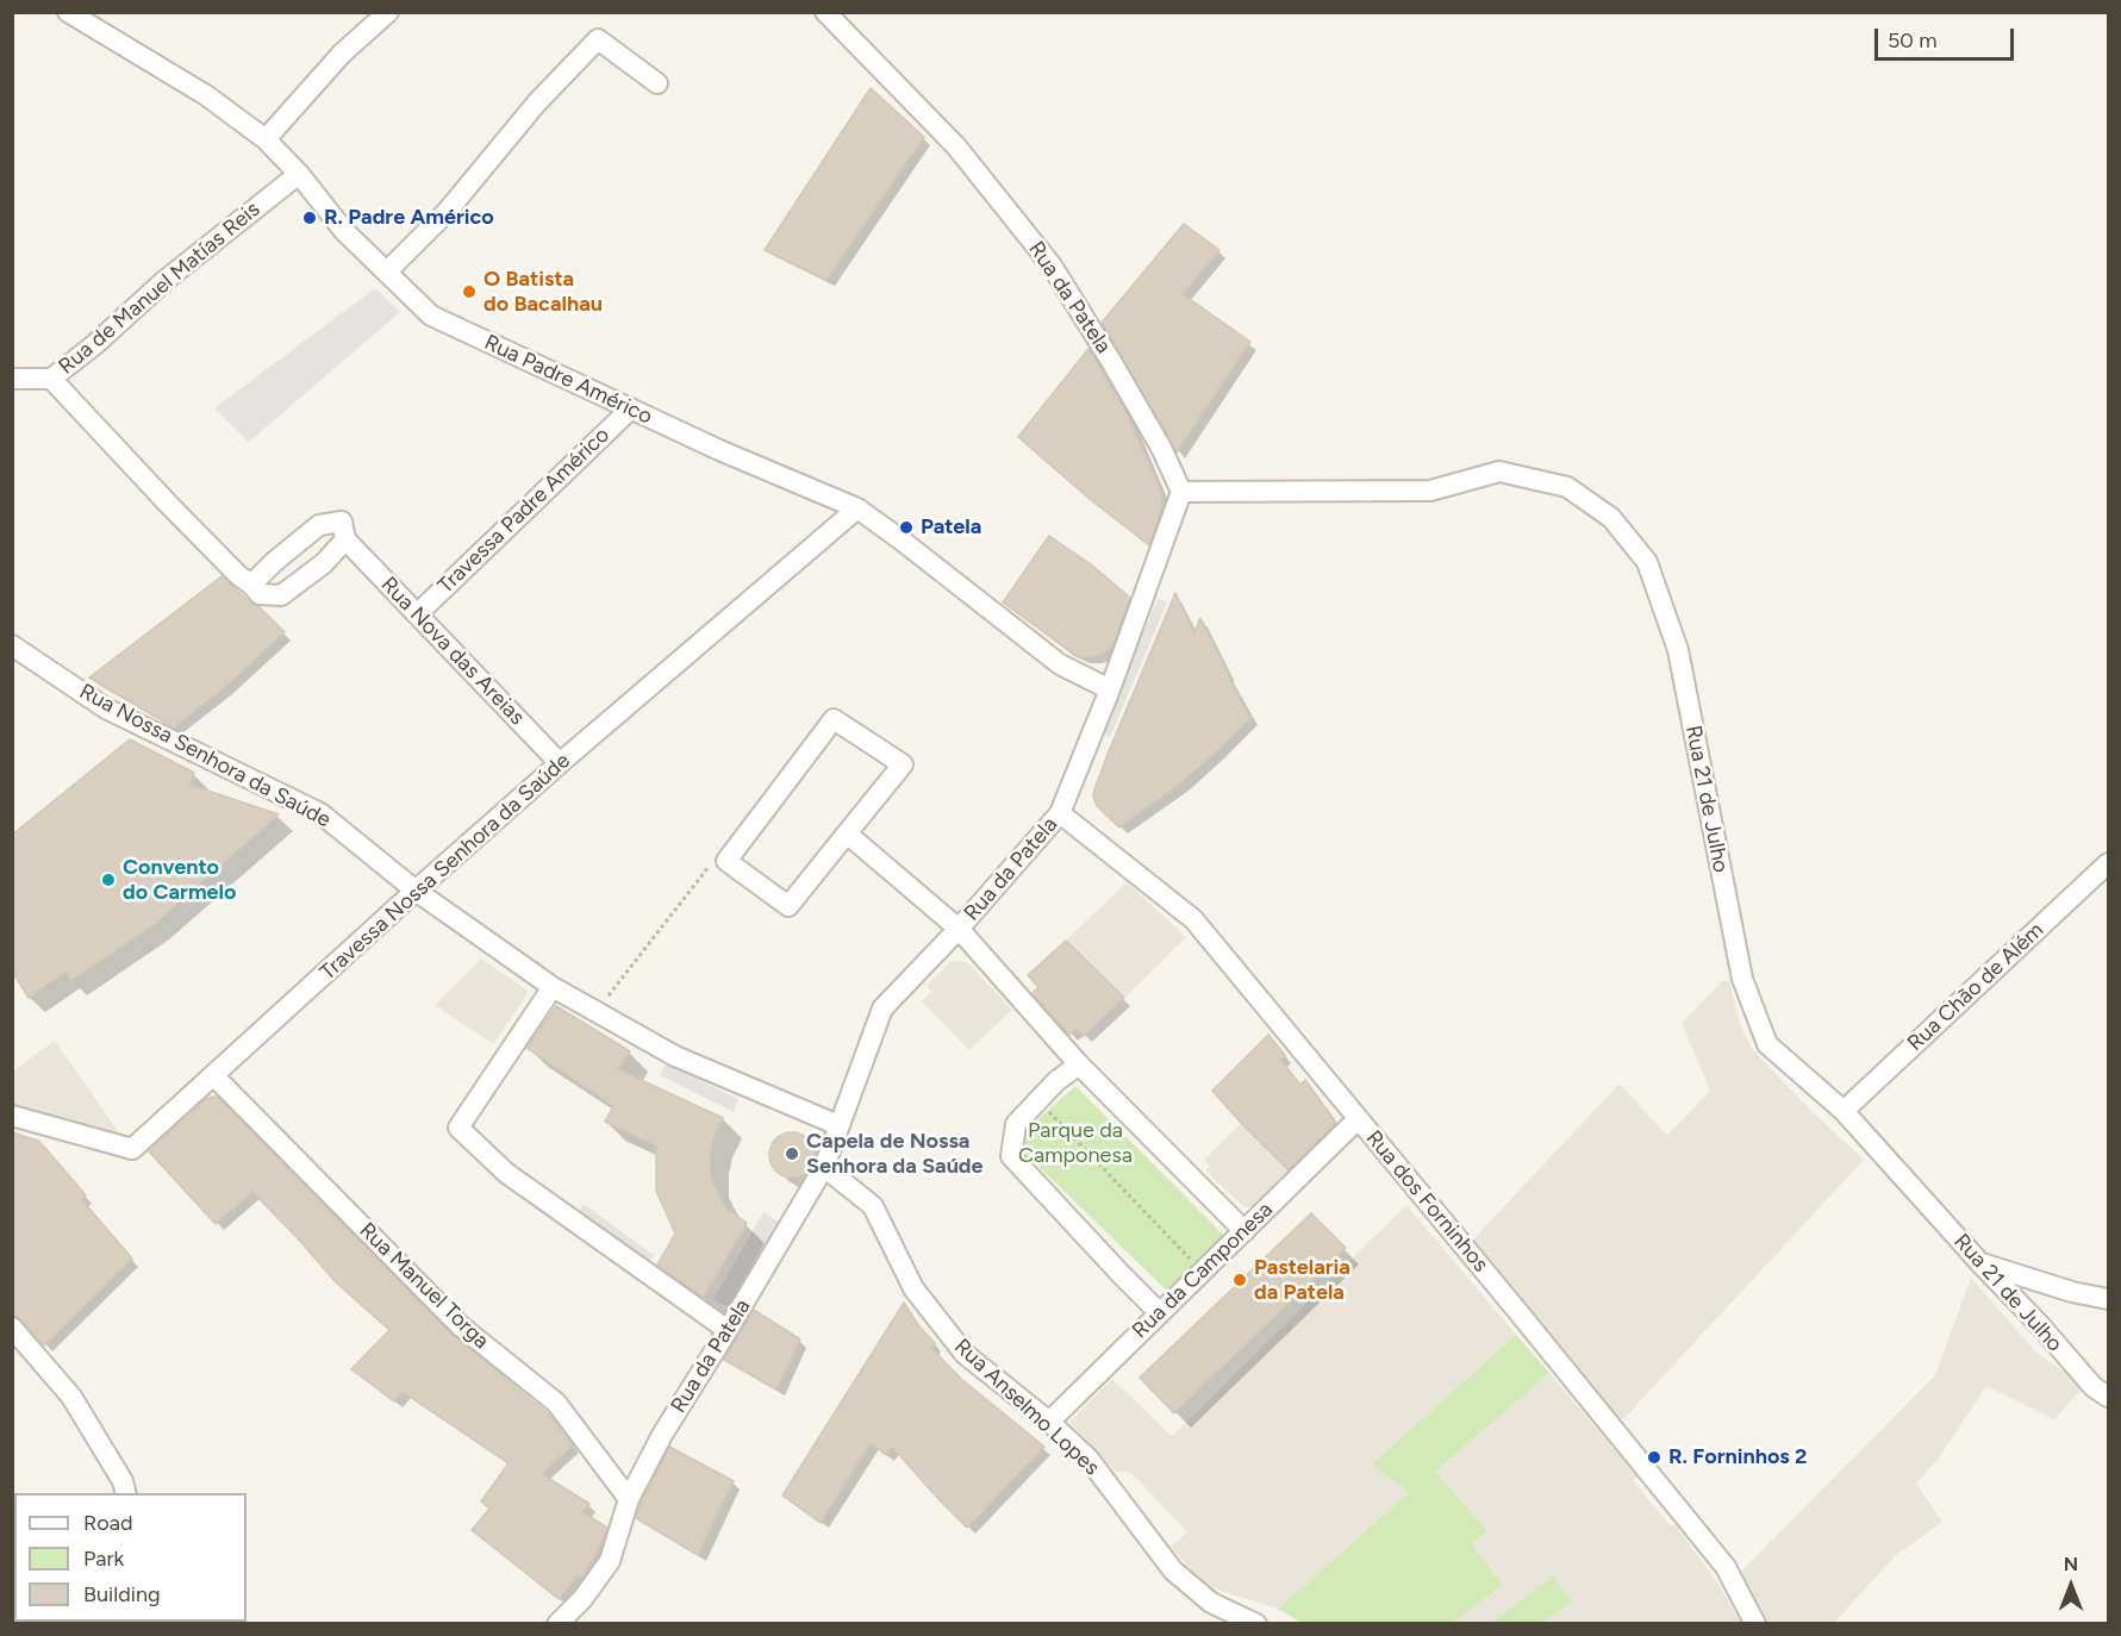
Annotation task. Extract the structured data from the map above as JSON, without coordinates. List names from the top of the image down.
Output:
{
  "streets": {
    "street": [
      "Rua de Manuel Matías Reis",
      "Rua da Patela",
      "Rua Padre Américo",
      "Travessa Padre Américo",
      "Rua Nova das Areias",
      "Rua Nossa Senhora da Saúde",
      "Rua 21 de Julho",
      "Travessa Nossa Senhora da Saúde",
      "Rua Chão de Além",
      "Rua dos Forninhos",
      "Rua da Camponesa",
      "Rua Manuel Torga",
      "Rua Anselmo Lopes"
    ]
  },
  "crossings": [
    ["Rua de Manuel Matías Reis", "Rua Padre Américo"],
    ["Rua da Patela", "Rua Padre Américo"],
    ["Rua da Patela", "Rua Nossa Senhora da Saúde"],
    ["Rua da Patela", "Rua 21 de Julho"],
    ["Rua da Patela", "Rua dos Forninhos"],
    ["Rua da Patela", "Rua Manuel Torga"],
    ["Rua da Patela", "Rua Anselmo Lopes"],
    ["Rua Padre Américo", "Travessa Padre Américo"],
    ["Rua Padre Américo", "Travessa Nossa Senhora da Saúde"],
    ["Travessa Padre Américo", "Rua Nova das Areias"],
    ["Rua Nova das Areias", "Travessa Nossa Senhora da Saúde"],
    ["Rua Nossa Senhora da Saúde", "Travessa Nossa Senhora da Saúde"],
    ["Rua 21 de Julho", "Rua Chão de Além"],
    ["Travessa Nossa Senhora da Saúde", "Rua Manuel Torga"],
    ["Rua dos Forninhos", "Rua da Camponesa"],
    ["Rua da Camponesa", "Rua Anselmo Lopes"]
  ],
  "parks": ["Parque da Camponesa"],
  "places": [
    "R. Padre Américo",
    "O Batista do Bacalhau",
    "Patela",
    "Convento do Carmelo",
    "Capela de Nossa Senhora da Saúde",
    "Pastelaria da Patela",
    "R. Forninhos 2"
  ],
  "legend": ["Road", "Park", "Building"],
  "scale_bar": "50 m",
  "north": "top"
}
